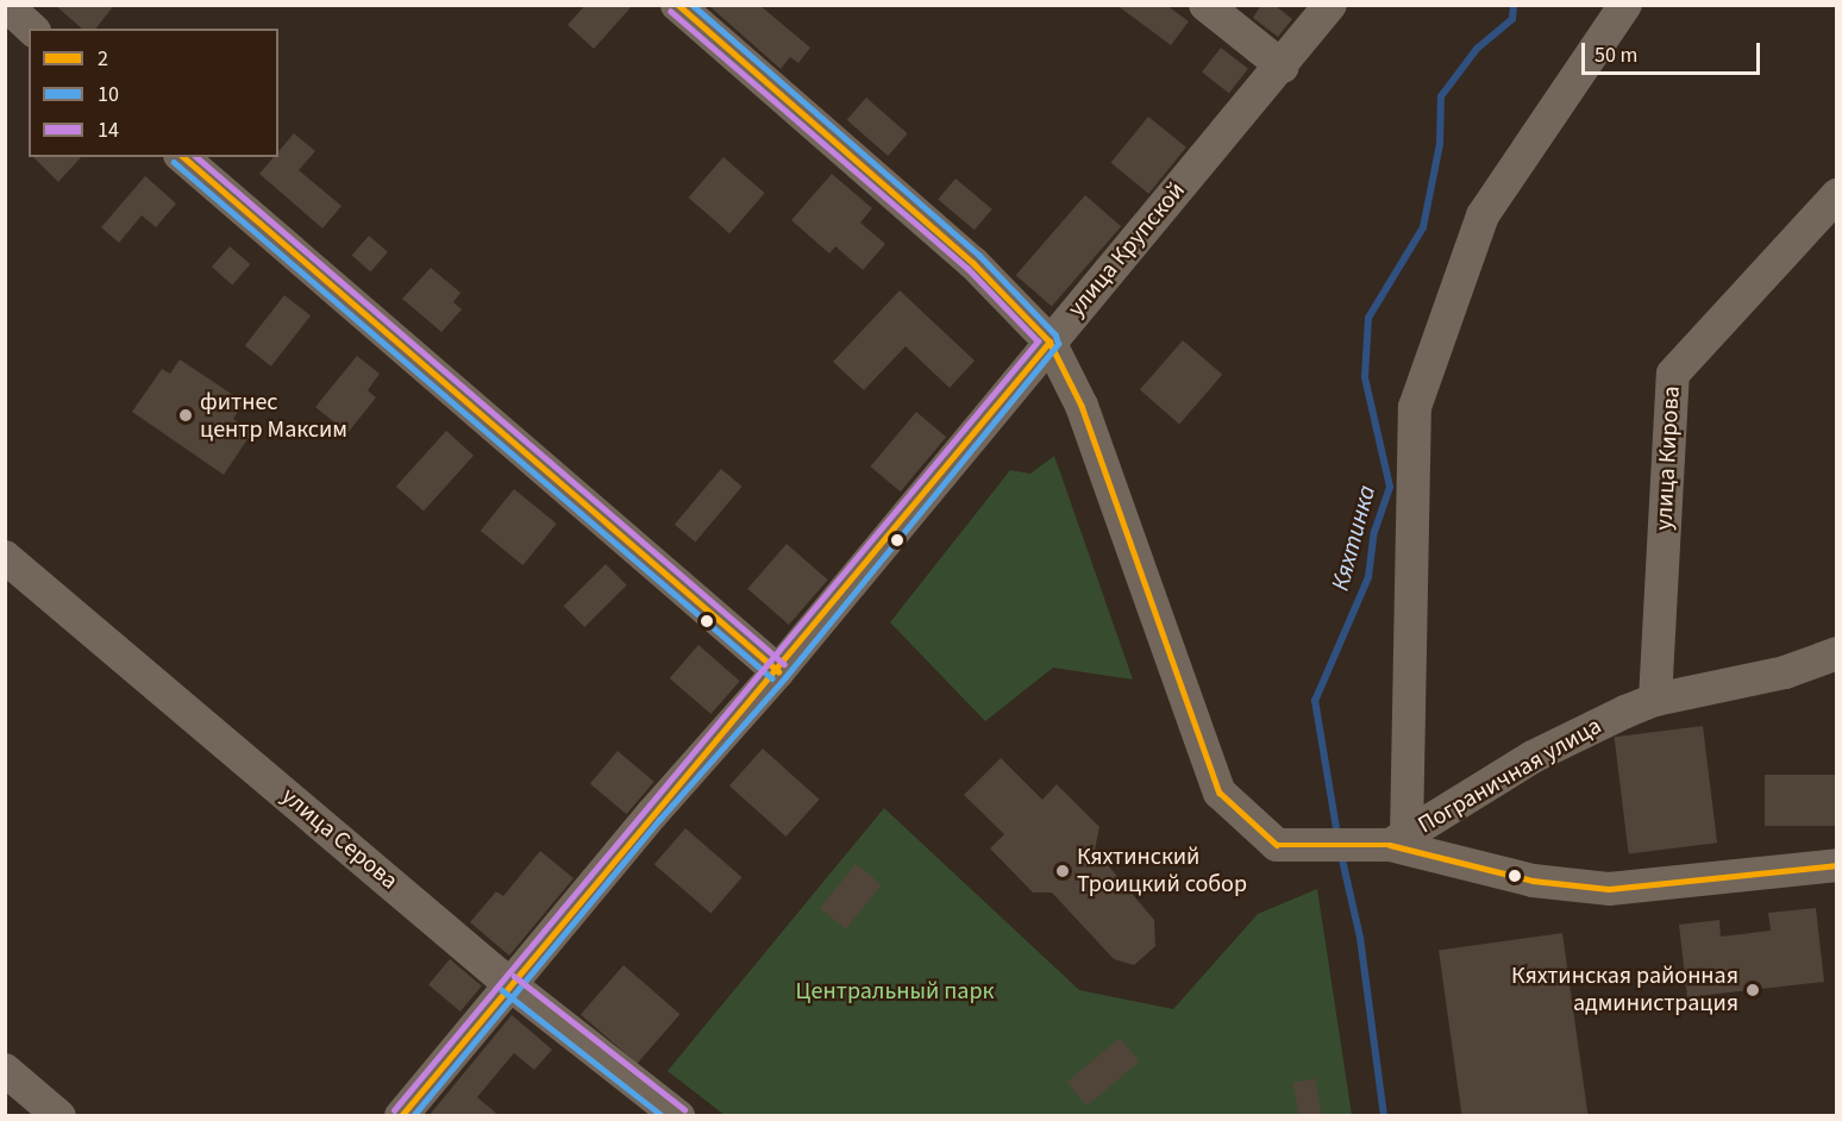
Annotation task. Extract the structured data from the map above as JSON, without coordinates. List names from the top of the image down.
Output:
{
  "streets": {
    "street": [
      "улица Крупской",
      "улица Кирова",
      "Пограничная улица",
      "улица Серова"
    ]
  },
  "crossings": [
    ["улица Крупской", "улица Серова"],
    ["улица Кирова", "Пограничная улица"]
  ],
  "water": ["Кяхтинка"],
  "parks": ["Центральный парк"],
  "places": ["фитнес центр Максим", "Кяхтинский Троицкий собор", "Кяхтинская районная администрация"],
  "lines": ["transit line 2", "transit line 10", "transit line 14"],
  "legend": ["2", "10", "14"],
  "scale_bar": "50 m"
}
